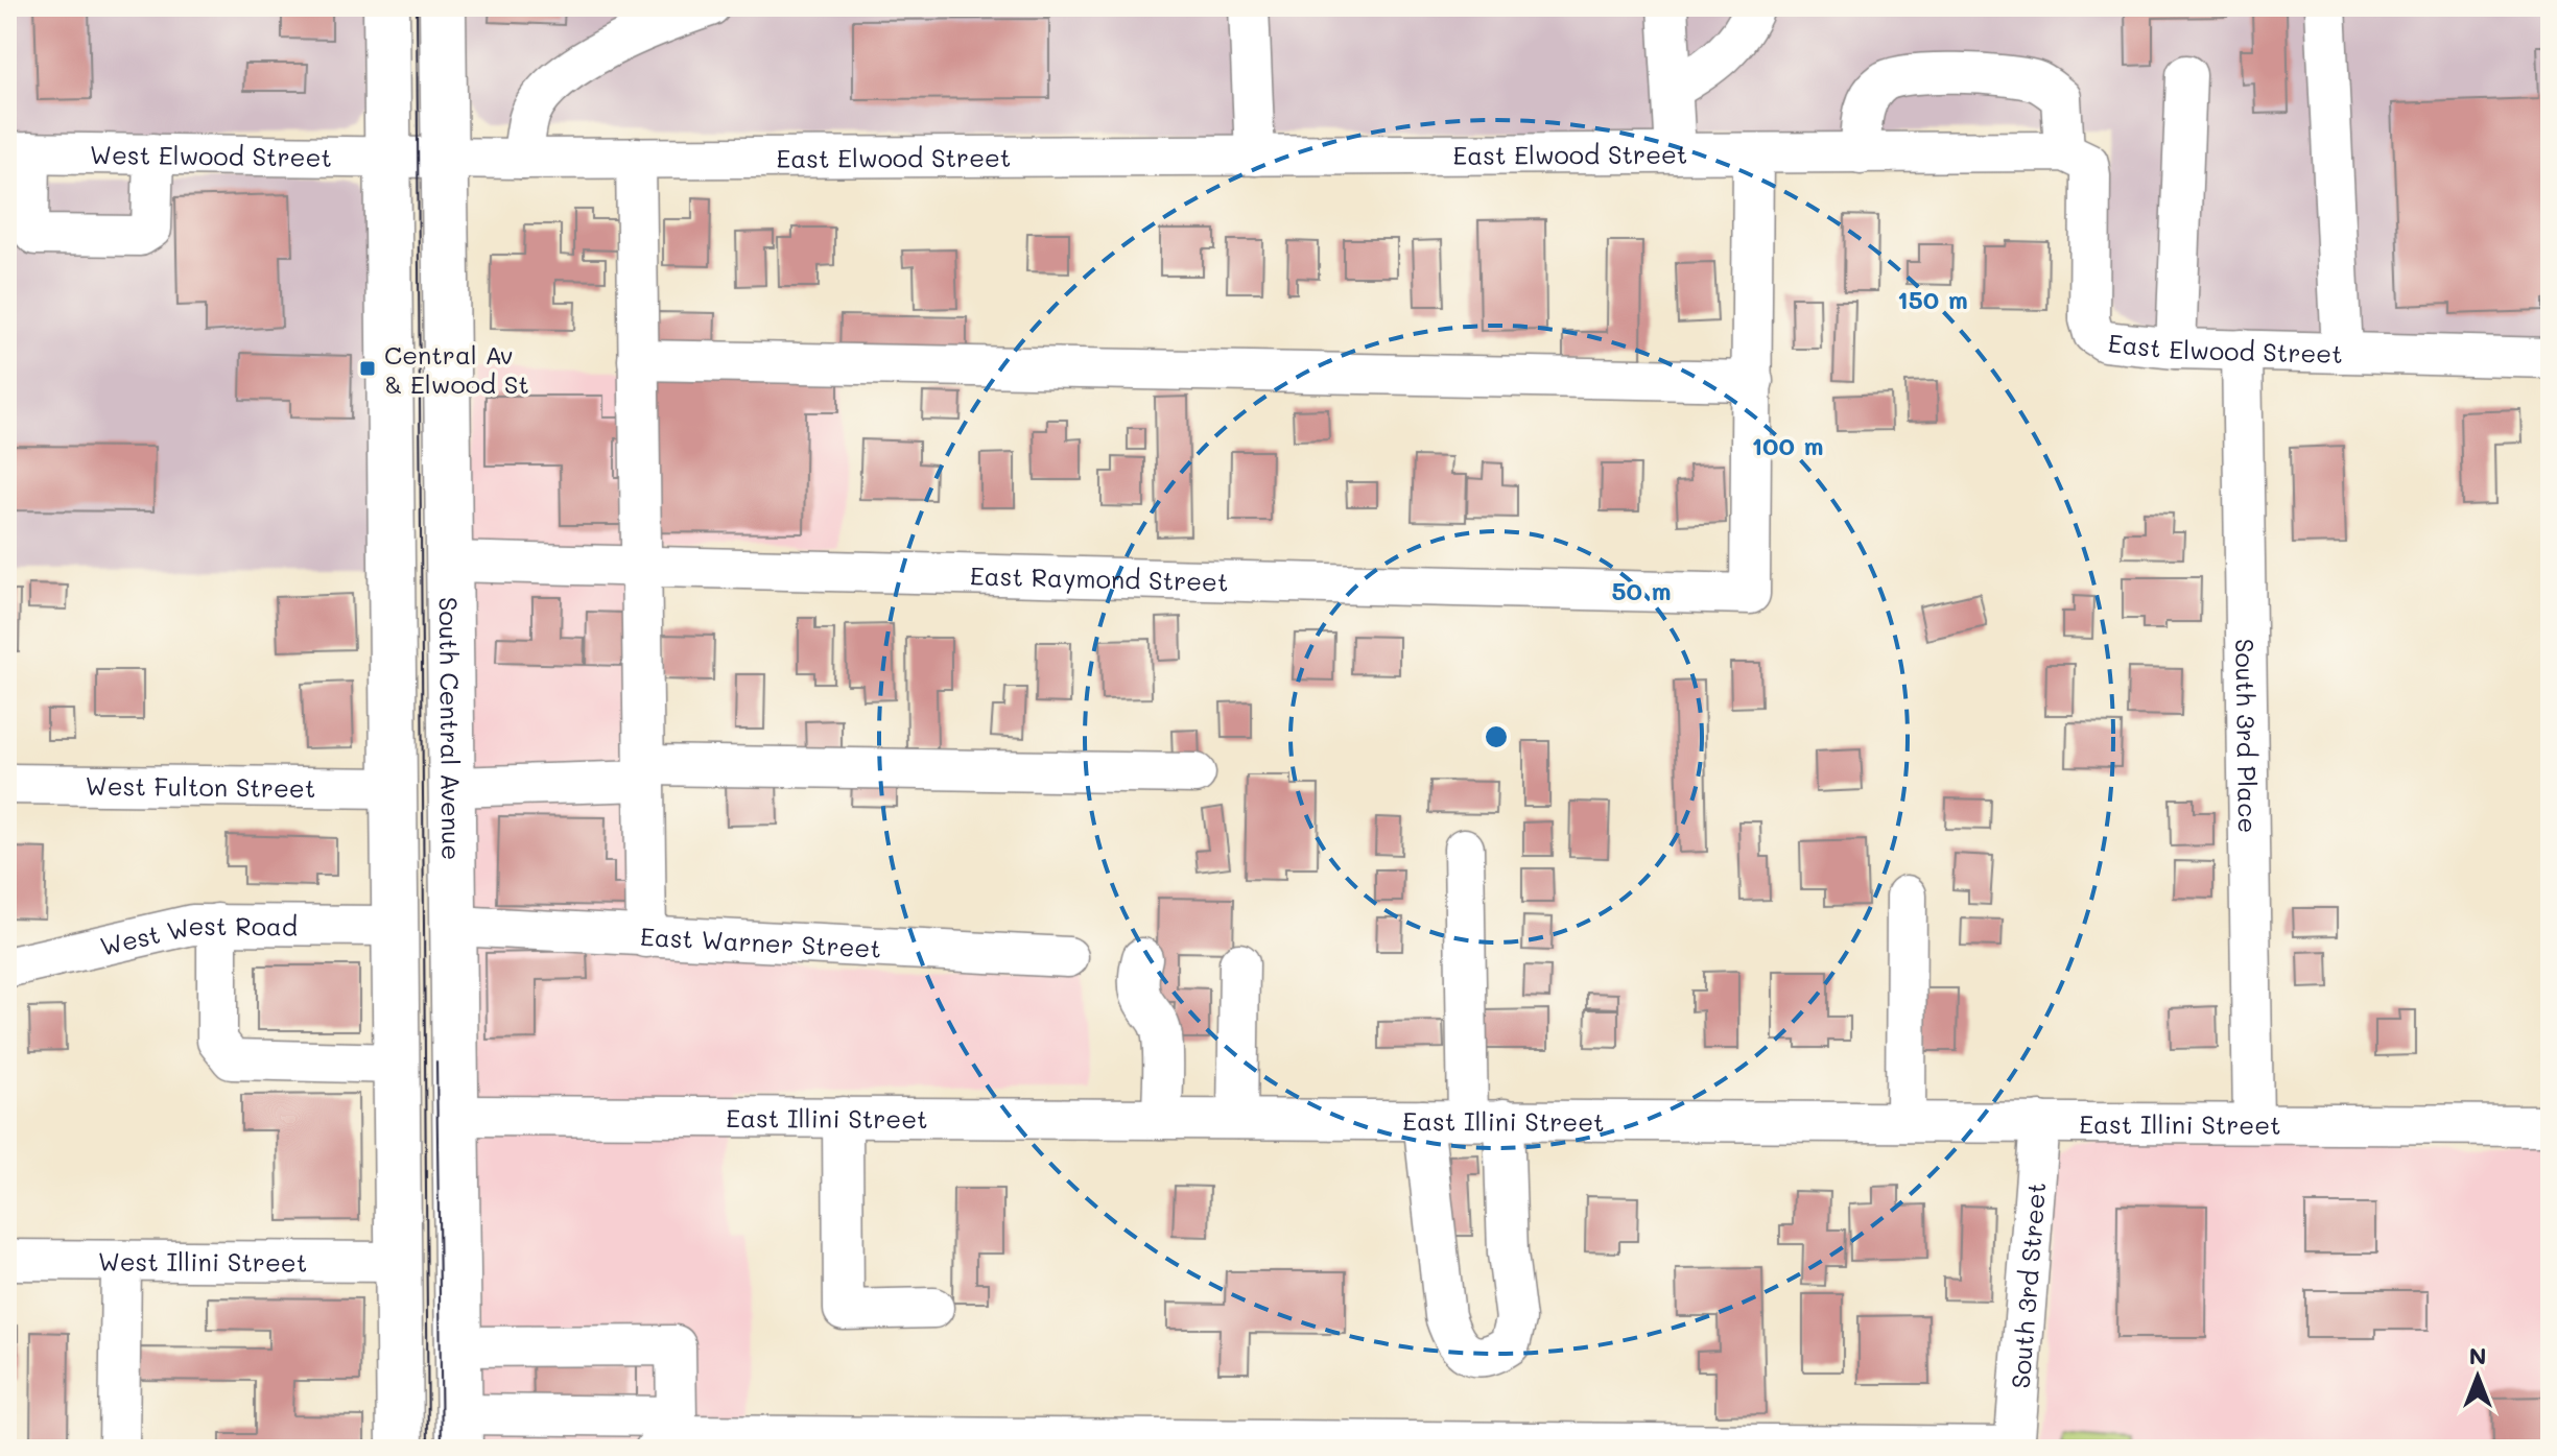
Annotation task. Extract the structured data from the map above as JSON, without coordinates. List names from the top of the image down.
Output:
{
  "streets": {
    "main road": ["South Central Avenue"],
    "street": [
      "West Elwood Street",
      "East Elwood Street",
      "East Raymond Street",
      "South 3rd Place",
      "West Fulton Street",
      "West West Road",
      "East Warner Street",
      "East Illini Street",
      "West Illini Street",
      "South 3rd Street"
    ]
  },
  "crossings": [
    ["West Elwood Street", "East Elwood Street"],
    ["West Elwood Street", "South Central Avenue"],
    ["East Elwood Street", "South Central Avenue"],
    ["East Elwood Street", "South 3rd Place"],
    ["East Raymond Street", "South Central Avenue"],
    ["South Central Avenue", "West Fulton Street"],
    ["South Central Avenue", "West West Road"],
    ["South Central Avenue", "East Warner Street"],
    ["South Central Avenue", "East Illini Street"],
    ["South Central Avenue", "West Illini Street"],
    ["South 3rd Place", "East Illini Street"],
    ["East Illini Street", "South 3rd Street"]
  ],
  "places": {
    "transit": ["Central Av & Elwood St"]
  },
  "north": "top",
  "rings": ["150 m", "100 m", "50 m"]
}
